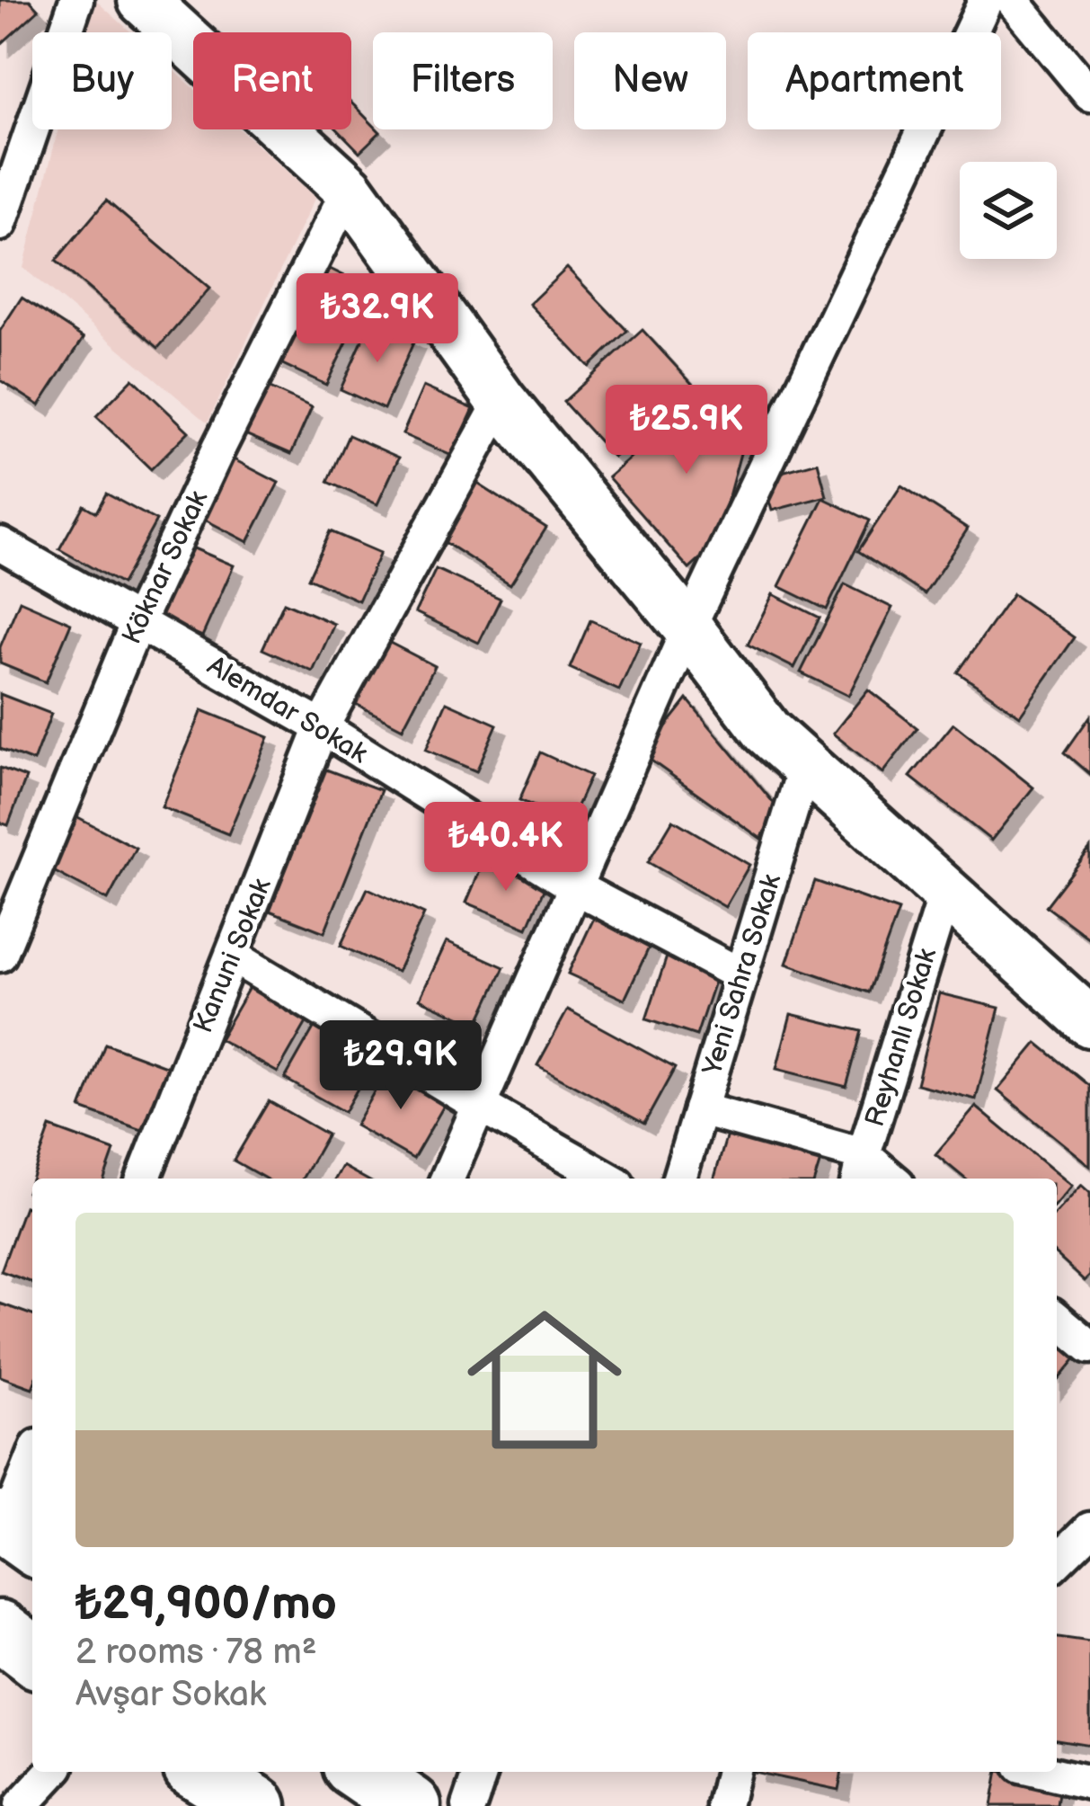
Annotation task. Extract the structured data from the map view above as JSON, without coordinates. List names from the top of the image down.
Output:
{
  "streets": {
    "street": [
      "Köknar Sokak",
      "Alemdar Sokak",
      "Kanuni Sokak",
      "Yeni Sahra Sokak",
      "Reyhanlı Sokak"
    ]
  },
  "crossings": [
    ["Köknar Sokak", "Alemdar Sokak"],
    ["Alemdar Sokak", "Kanuni Sokak"],
    ["Alemdar Sokak", "Yeni Sahra Sokak"]
  ],
  "page": {
    "chip": [
      "Buy",
      "Rent",
      "Filters",
      "New",
      "Apartment"
    ],
    "price": [
      "₺32.9K",
      "₺25.9K",
      "₺40.4K",
      "₺29.9K"
    ],
    "list": [
      {
        "name": "₺29,900/mo",
        "note": "2 rooms · 78 m² · Avşar Sokak"
      }
    ]
  }
}
